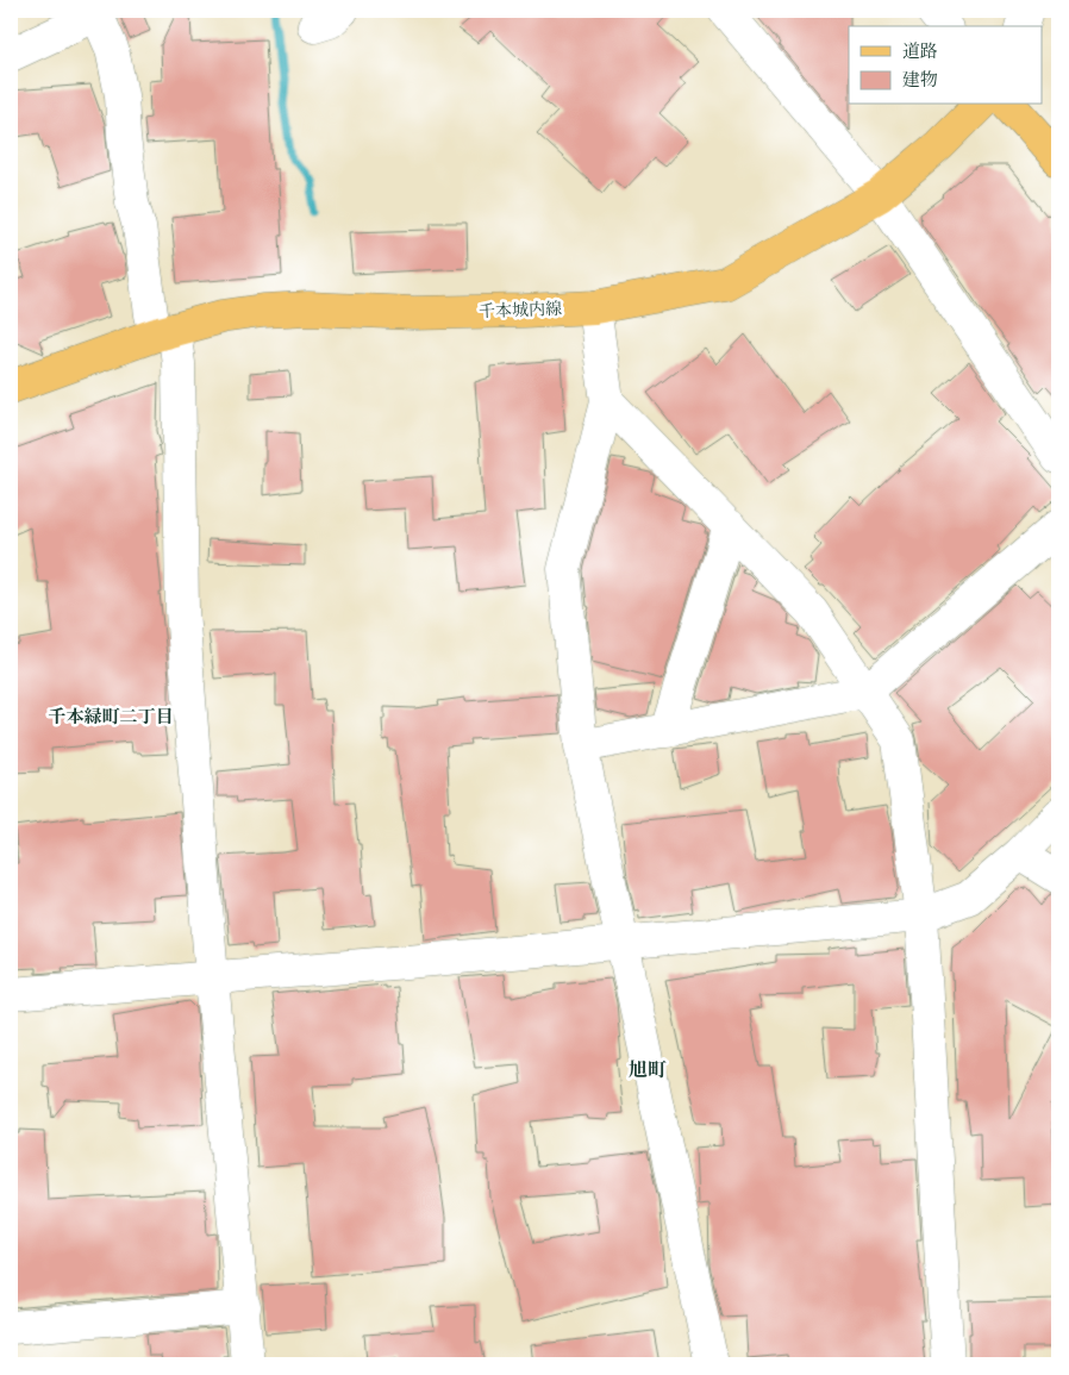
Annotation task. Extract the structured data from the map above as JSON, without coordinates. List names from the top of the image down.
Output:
{
  "streets": {
    "main road": ["千本城内線"]
  },
  "districts": ["千本緑町二丁目", "旭町"],
  "legend": ["道路", "建物"]
}
